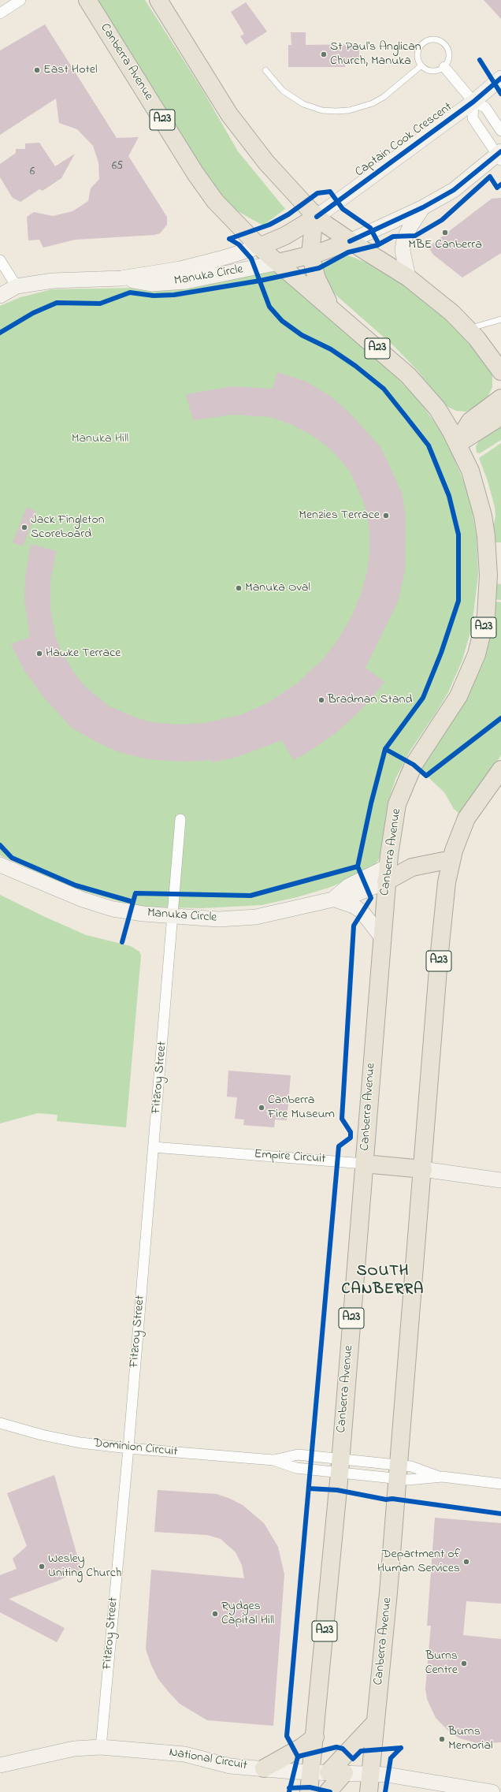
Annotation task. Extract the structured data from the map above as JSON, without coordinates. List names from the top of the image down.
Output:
{
  "streets": {
    "highway": [
      "Canberra Avenue",
      "A23",
      "Captain Cook Crescent",
      "Manuka Circle",
      "Empire Circuit"
    ],
    "street": ["Fitzroy Street", "Dominion Circuit", "National Circuit"]
  },
  "crossings": [
    ["Canberra Avenue", "Captain Cook Crescent"],
    ["Canberra Avenue", "Manuka Circle"],
    ["Canberra Avenue", "Empire Circuit"],
    ["Canberra Avenue", "Dominion Circuit"],
    ["Canberra Avenue", "National Circuit"],
    ["Captain Cook Crescent", "Manuka Circle"],
    ["Manuka Circle", "Fitzroy Street"],
    ["Fitzroy Street", "Empire Circuit"],
    ["Fitzroy Street", "Dominion Circuit"],
    ["Fitzroy Street", "National Circuit"]
  ],
  "districts": ["SOUTH CANBERRA"],
  "parks": ["Manuka Hill"],
  "places": [
    "St Paul's Anglican Church, Manuka",
    "East Hotel",
    "MBE Canberra",
    "Menzies Terrace",
    "Jack Fingleton Scoreboard",
    "Manuka Oval",
    "Hawke Terrace",
    "Bradman Stand",
    "Canberra Fire Museum",
    "Department of Human Services",
    "Wesley Uniting Church",
    "Rydges Capital Hill",
    "Burns Centre",
    "Burns Memorial"
  ],
  "house_numbers": ["65", "6"]
}
